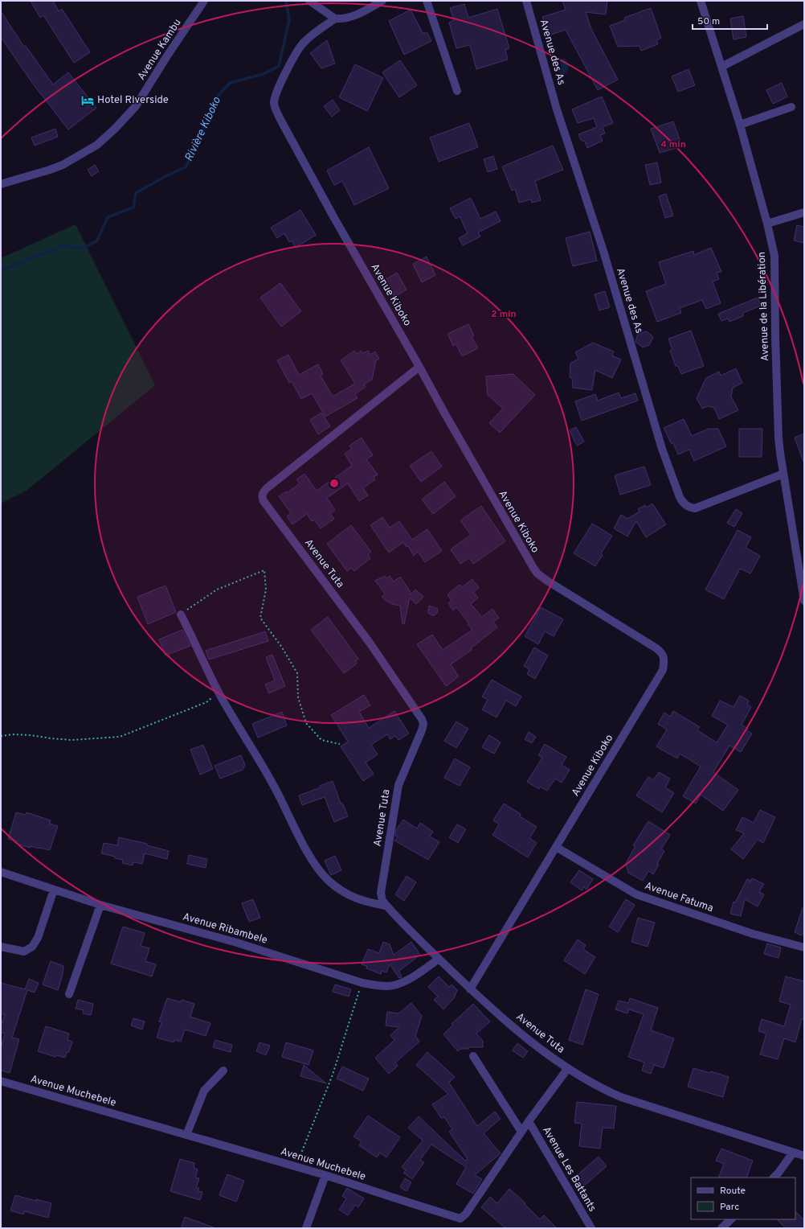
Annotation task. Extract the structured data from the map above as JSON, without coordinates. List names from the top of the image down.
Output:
{
  "streets": {
    "street": [
      "Avenue Kambu",
      "Avenue des As",
      "Avenue Kiboko",
      "Avenue de la Libération",
      "Avenue Tuta",
      "Avenue Fatuma",
      "Avenue Ribambele",
      "Avenue Muchebele",
      "Avenue Les Battants"
    ]
  },
  "crossings": [
    ["Avenue des As", "Avenue de la Libération"],
    ["Avenue Kiboko", "Avenue Tuta"],
    ["Avenue Kiboko", "Avenue Fatuma"],
    ["Avenue Tuta", "Avenue Ribambele"],
    ["Avenue Tuta", "Avenue Muchebele"],
    ["Avenue Muchebele", "Avenue Les Battants"]
  ],
  "water": ["Rivière Kiboko"],
  "places": {
    "hotel": ["Hotel Riverside"]
  },
  "legend": ["Route", "Parc"],
  "scale_bar": "50 m",
  "rings": ["4 min", "2 min"]
}
